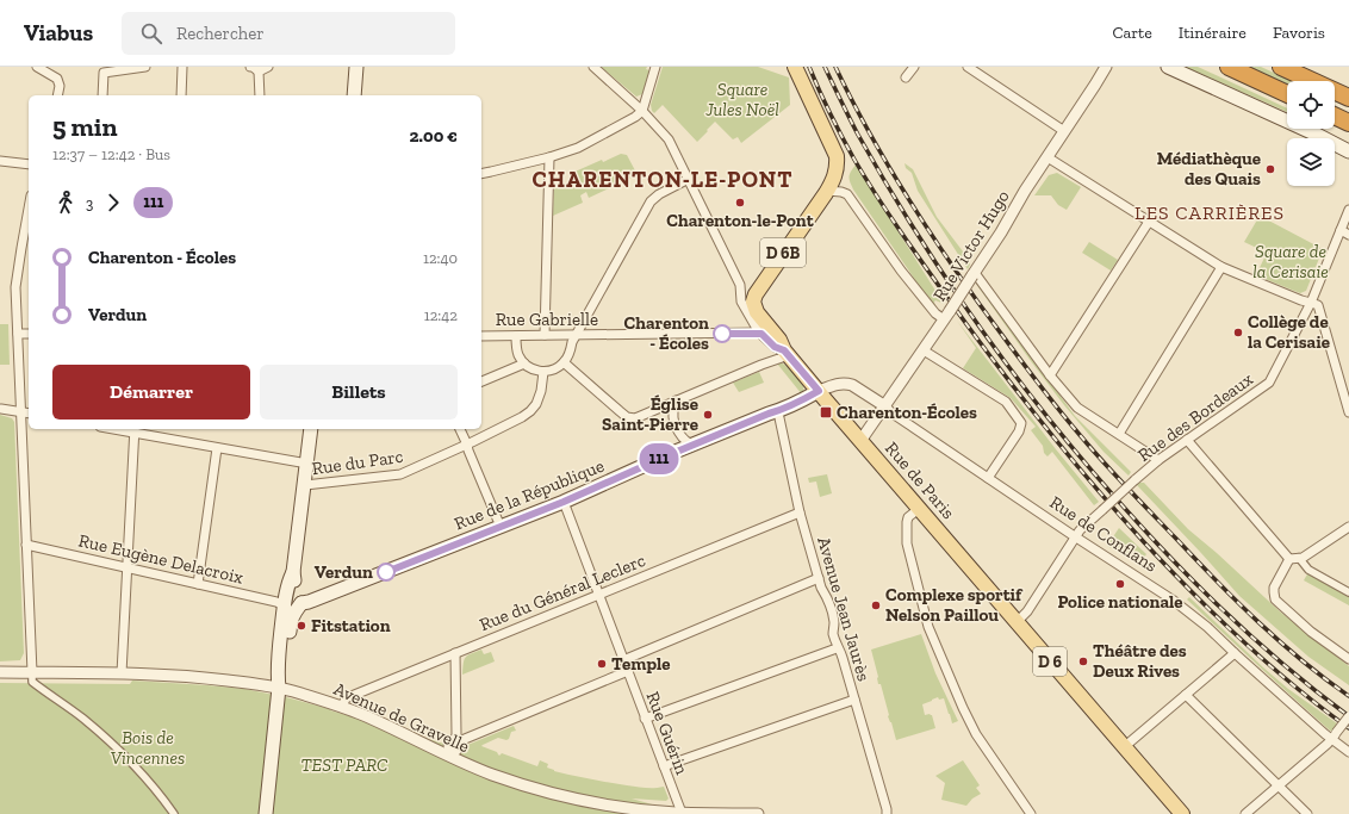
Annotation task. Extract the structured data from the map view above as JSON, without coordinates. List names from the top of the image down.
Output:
{
  "streets": {
    "main road": [
      "D 6B",
      "Rue de Paris",
      "Rue de la République",
      "D 6"
    ],
    "street": [
      "Rue Victor Hugo",
      "Rue Gabrielle",
      "Rue des Bordeaux",
      "Rue du Parc",
      "Rue de Conflans",
      "Rue Eugène Delacroix",
      "Rue du Général Leclerc",
      "Avenue Jean Jaurès",
      "Avenue de Gravelle",
      "Rue Guérin"
    ]
  },
  "crossings": [
    ["Rue Victor Hugo", "Rue de Paris"],
    ["Rue Victor Hugo", "Rue de Conflans"],
    ["D 6B", "Rue de Paris"],
    ["Rue Gabrielle", "Rue de Paris"],
    ["Rue des Bordeaux", "Rue de Paris"],
    ["Rue des Bordeaux", "Rue de Conflans"],
    ["Rue de Paris", "Rue de la République"],
    ["Rue de Paris", "Rue de Conflans"],
    ["Rue de la République", "Rue de Conflans"],
    ["Rue de la République", "Avenue Jean Jaurès"],
    ["Rue de la République", "Rue Guérin"],
    ["Rue du Général Leclerc", "Avenue Jean Jaurès"],
    ["Rue du Général Leclerc", "Avenue de Gravelle"],
    ["Rue du Général Leclerc", "Rue Guérin"],
    ["Avenue de Gravelle", "Rue Guérin"]
  ],
  "districts": ["CHARENTON-LE-PONT", "LES CARRIÈRES"],
  "parks": [
    "Square Jules Noël",
    "Square de la Cerisaie",
    "Bois de Vincennes",
    "TEST PARC"
  ],
  "places": {
    "other": [
      "Médiathèque des Quais",
      "Charenton-le-Pont",
      "Collège de la Cerisaie",
      "Charenton - Écoles",
      "Église Saint-Pierre",
      "Verdun",
      "Police nationale",
      "Complexe sportif Nelson Paillou",
      "Fitstation",
      "Théâtre des Deux Rives",
      "Temple"
    ],
    "transit": ["Charenton-Écoles"]
  },
  "lines": ["bus line 111"],
  "page": {
    "header": "Viabus",
    "search": "Rechercher",
    "nav": ["Carte", "Itinéraire", "Favoris"],
    "on_map": "111",
    "heading": ["5 min", "12:37 – 12:42 · Bus", "2.00 €"],
    "legs": ["3", "111"],
    "list": [
      {
        "name": "Charenton - Écoles",
        "value": "12:40"
      },
      {
        "name": "Verdun",
        "value": "12:42"
      }
    ],
    "buttons": ["Démarrer", "Billets"]
  }
}
